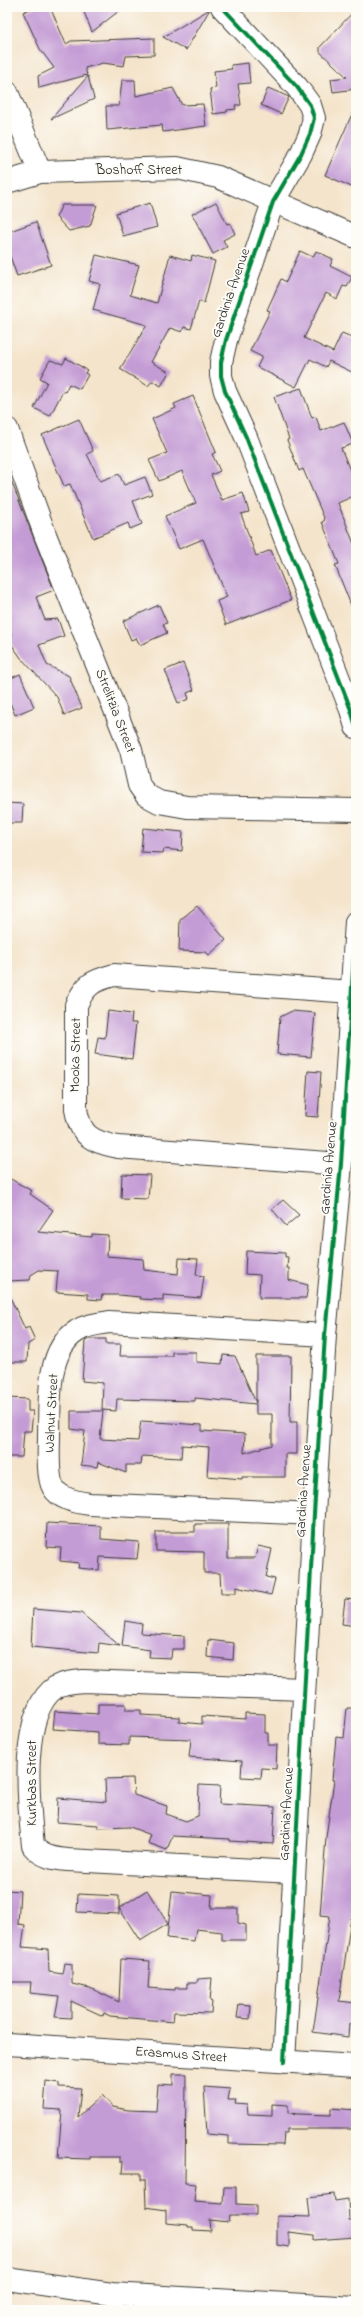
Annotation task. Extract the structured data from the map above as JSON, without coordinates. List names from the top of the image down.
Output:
{
  "streets": {
    "street": [
      "Boshoff Street",
      "Gardinia Avenue",
      "Strelitzia Street",
      "Mooka Street",
      "Walnut Street",
      "Kurkbas Street",
      "Erasmus Street"
    ]
  },
  "crossings": [
    ["Boshoff Street", "Gardinia Avenue"],
    ["Gardinia Avenue", "Mooka Street"],
    ["Gardinia Avenue", "Walnut Street"],
    ["Gardinia Avenue", "Kurkbas Street"],
    ["Gardinia Avenue", "Erasmus Street"]
  ]
}
